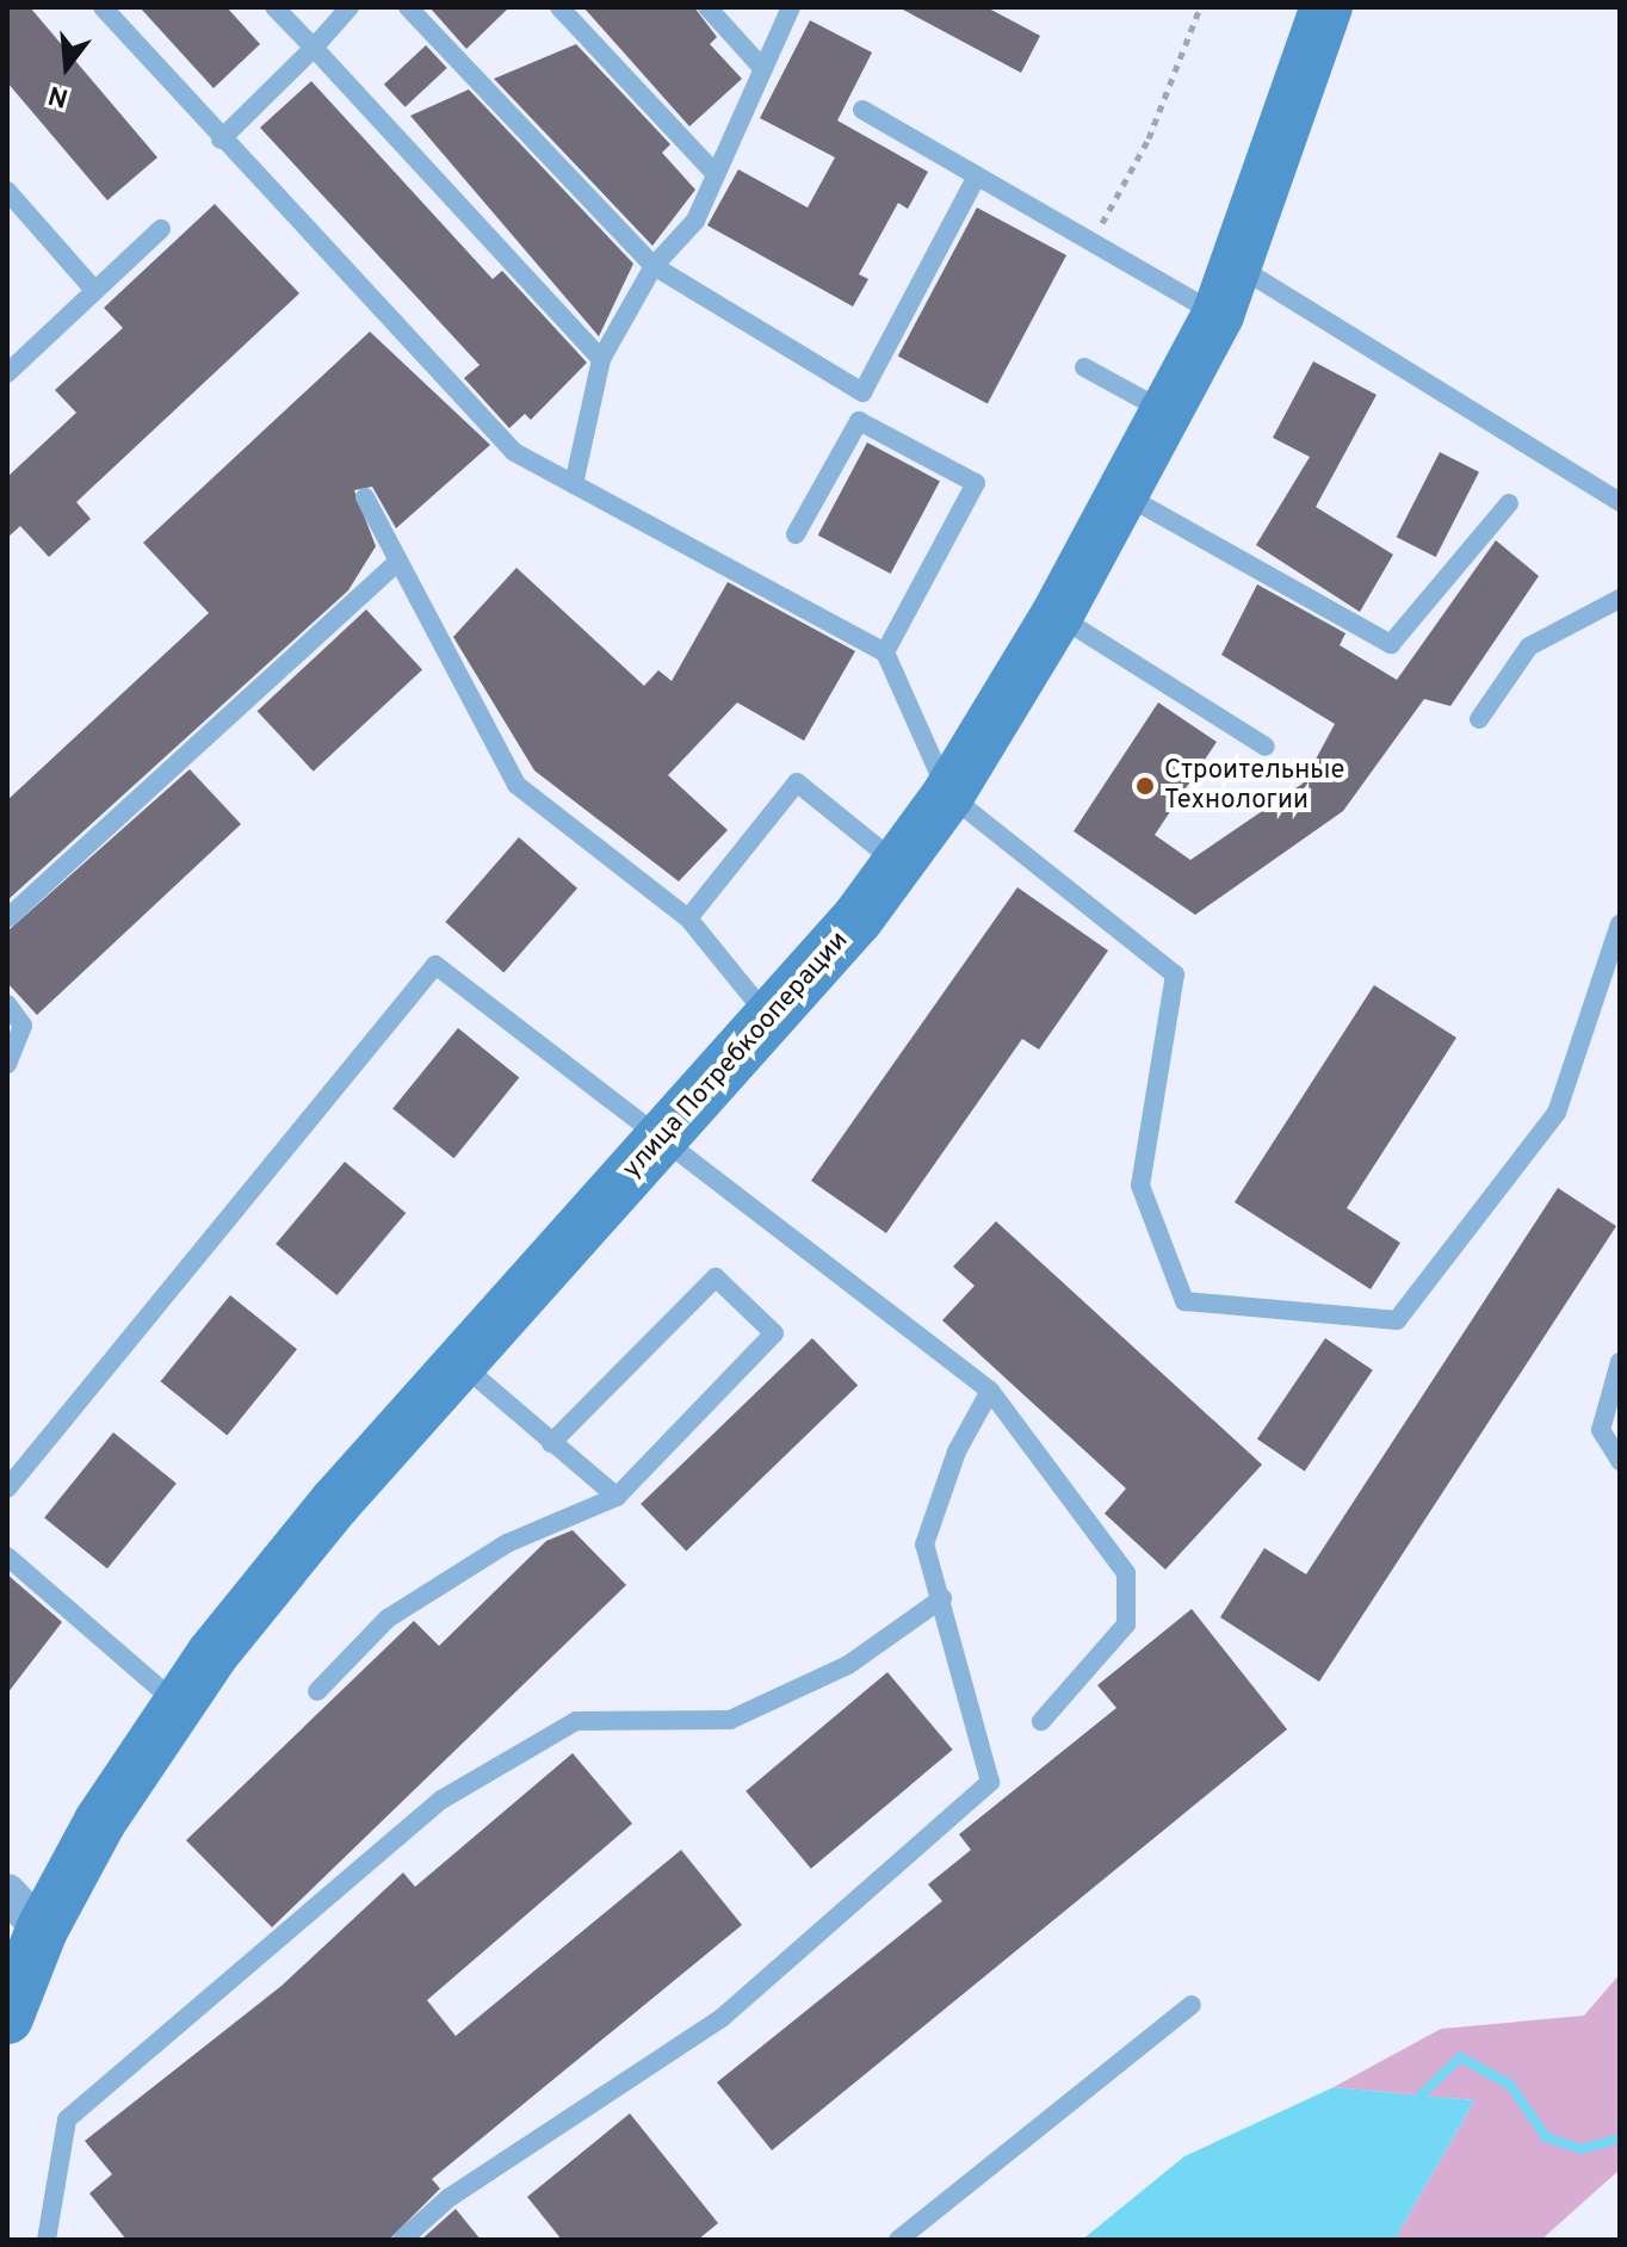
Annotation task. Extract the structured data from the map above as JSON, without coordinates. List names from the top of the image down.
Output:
{
  "streets": {
    "main road": ["улица Потребкооперации"]
  },
  "places": ["Строительные Технологии"],
  "north": "bottom"
}
